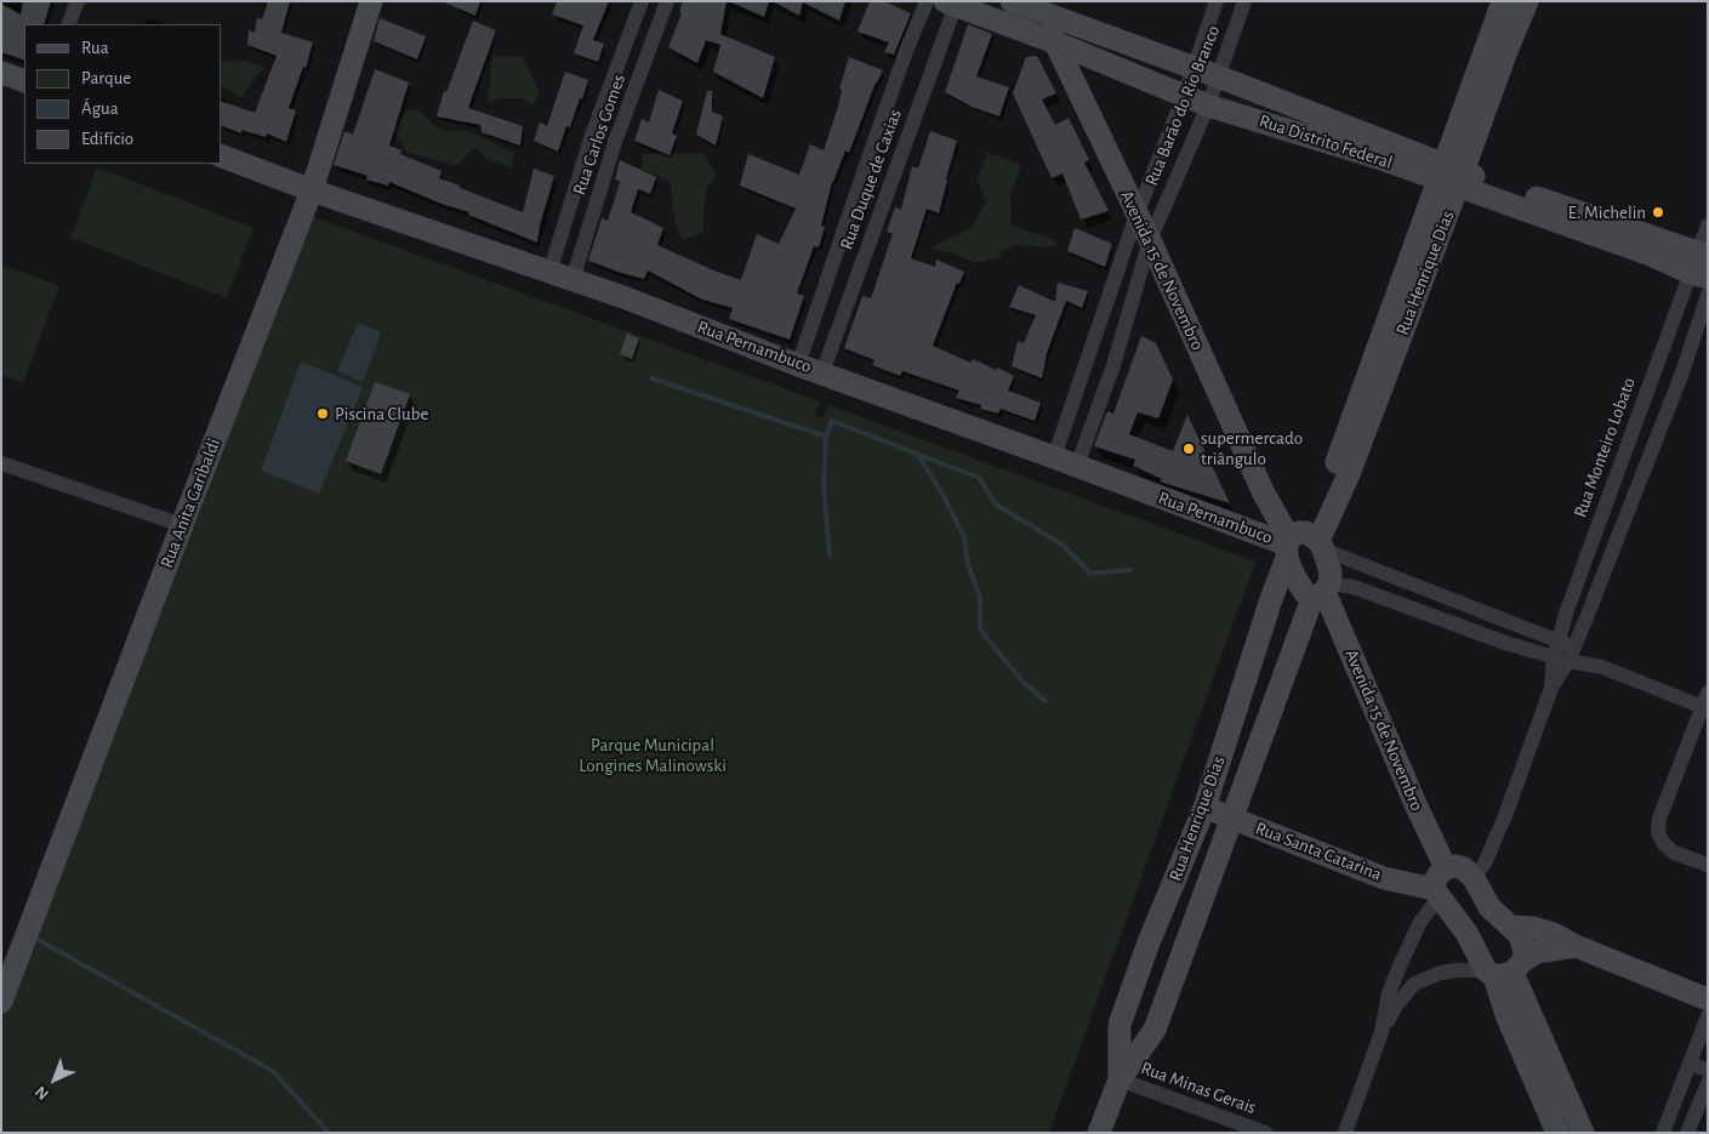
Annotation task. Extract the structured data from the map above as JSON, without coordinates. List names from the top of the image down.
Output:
{
  "streets": {
    "street": [
      "Rua Barão do Rio Branco",
      "Rua Carlos Gomes",
      "Rua Distrito Federal",
      "Rua Duque de Caxias",
      "Avenida 15 de Novembro",
      "Rua Henrique Dias",
      "Rua Pernambuco",
      "Rua Monteiro Lobato",
      "Rua Anita Garibaldi",
      "Rua Santa Catarina",
      "Rua Minas Gerais"
    ]
  },
  "crossings": [
    ["Rua Barão do Rio Branco", "Rua Distrito Federal"],
    ["Rua Barão do Rio Branco", "Avenida 15 de Novembro"],
    ["Rua Barão do Rio Branco", "Rua Pernambuco"],
    ["Rua Carlos Gomes", "Rua Pernambuco"],
    ["Rua Distrito Federal", "Rua Duque de Caxias"],
    ["Rua Distrito Federal", "Avenida 15 de Novembro"],
    ["Rua Distrito Federal", "Rua Henrique Dias"],
    ["Rua Distrito Federal", "Rua Monteiro Lobato"],
    ["Rua Duque de Caxias", "Rua Pernambuco"],
    ["Avenida 15 de Novembro", "Rua Henrique Dias"],
    ["Avenida 15 de Novembro", "Rua Pernambuco"],
    ["Rua Henrique Dias", "Rua Pernambuco"],
    ["Rua Henrique Dias", "Rua Santa Catarina"],
    ["Rua Henrique Dias", "Rua Minas Gerais"],
    ["Rua Pernambuco", "Rua Monteiro Lobato"],
    ["Rua Pernambuco", "Rua Anita Garibaldi"]
  ],
  "parks": ["Parque Municipal Longines Malinowski"],
  "places": ["E. Michelin", "Piscina Clube", "supermercado triângulo"],
  "legend": [
    "Rua",
    "Parque",
    "Água",
    "Edifício"
  ],
  "north": "bottom left"
}
